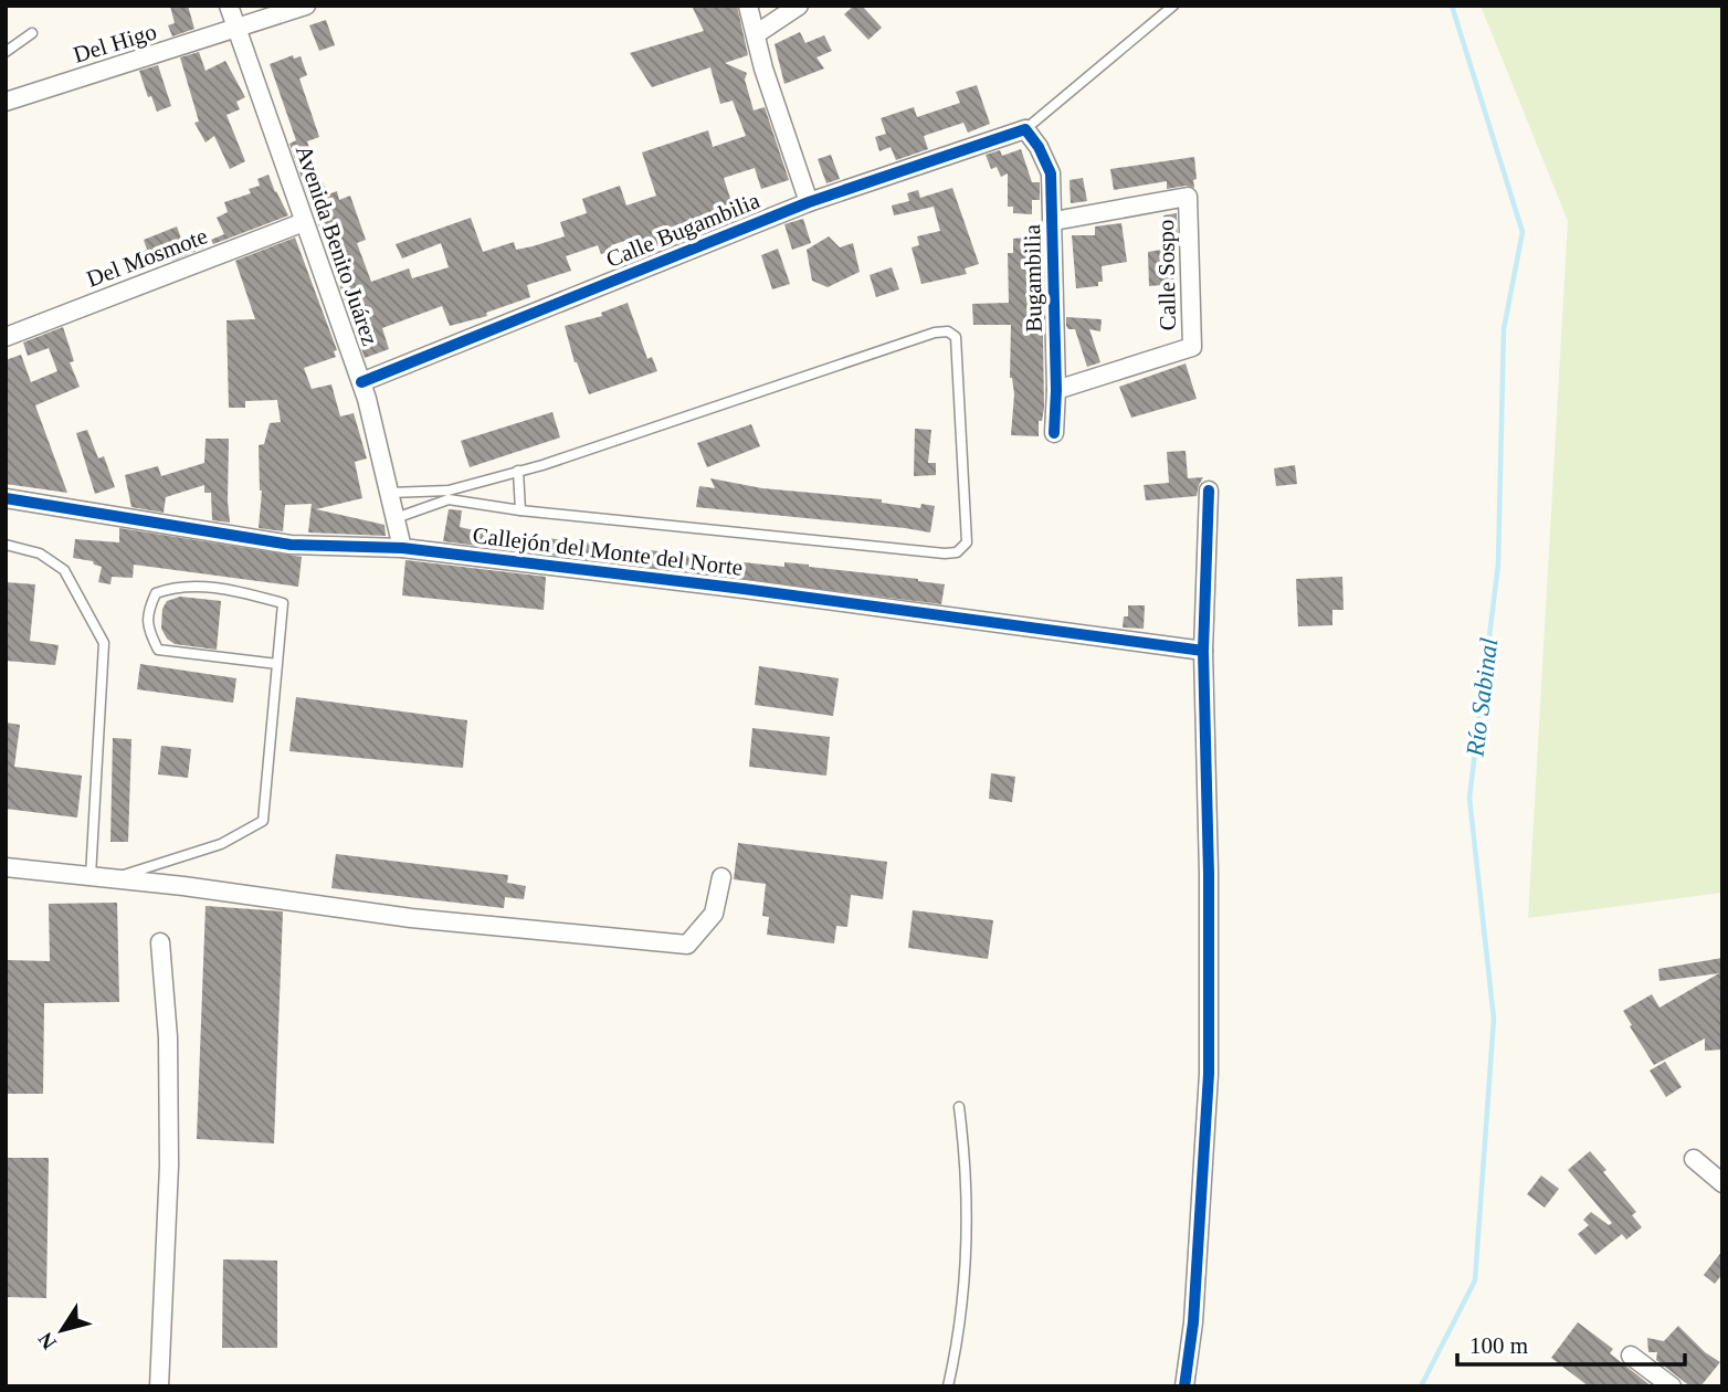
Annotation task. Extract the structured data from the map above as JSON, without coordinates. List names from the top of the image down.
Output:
{
  "streets": {
    "street": [
      "Del Higo",
      "Calle Bugambilia",
      "Avenida Benito Juárez",
      "Del Mosmote",
      "Calle Sospo",
      "Bugambilia",
      "Callejón del Monte del Norte"
    ]
  },
  "crossings": [
    ["Del Higo", "Avenida Benito Juárez"],
    ["Calle Bugambilia", "Avenida Benito Juárez"],
    ["Calle Bugambilia", "Bugambilia"],
    ["Avenida Benito Juárez", "Del Mosmote"],
    ["Avenida Benito Juárez", "Callejón del Monte del Norte"],
    ["Calle Sospo", "Bugambilia"]
  ],
  "water": ["Río Sabinal"],
  "scale_bar": "100 m",
  "north": "bottom left"
}
